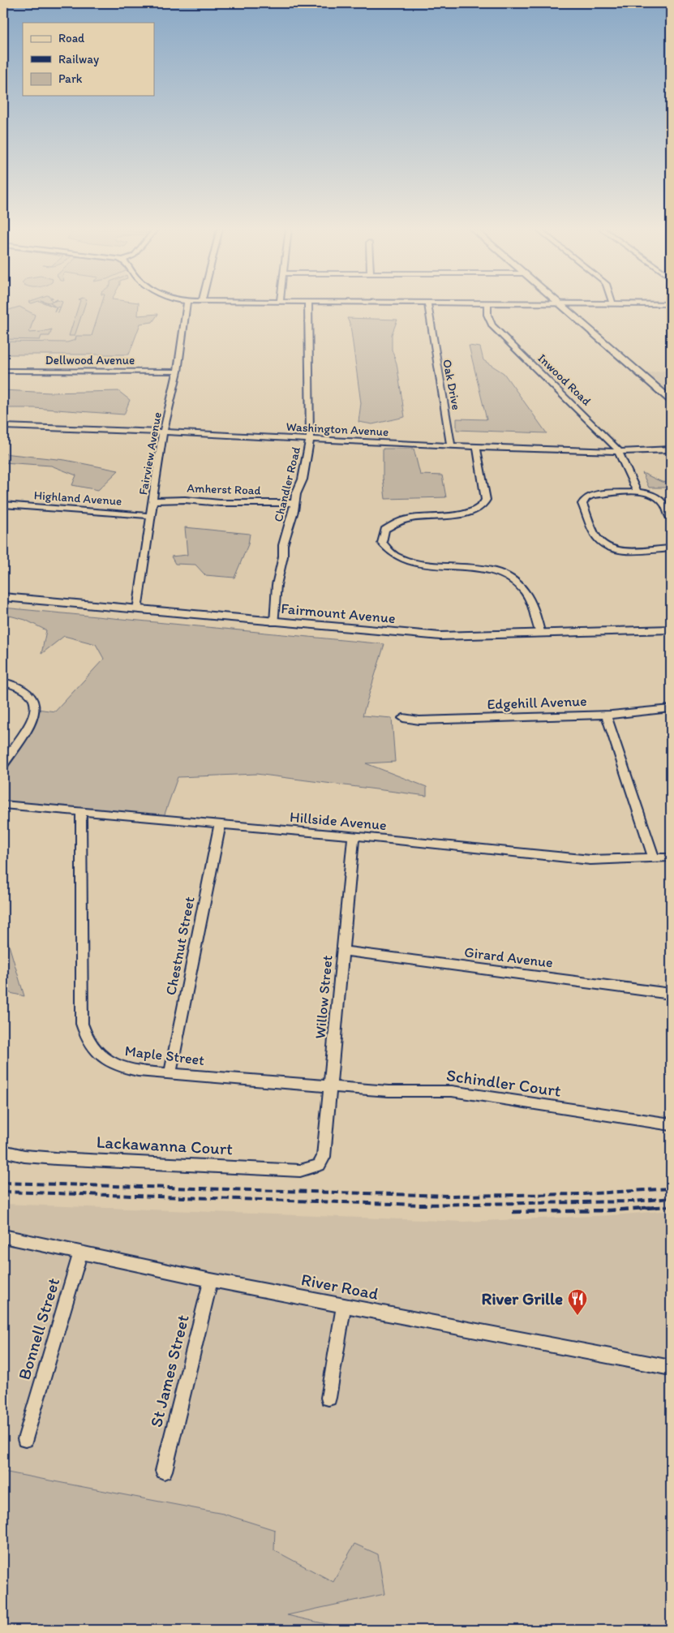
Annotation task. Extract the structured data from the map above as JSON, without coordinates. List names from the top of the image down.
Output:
{
  "streets": {
    "main road": ["Fairmount Avenue"],
    "street": [
      "Dellwood Avenue",
      "Inwood Road",
      "Oak Drive",
      "Washington Avenue",
      "Fairview Avenue",
      "Chandler Road",
      "Amherst Road",
      "Highland Avenue",
      "Edgehill Avenue",
      "Hillside Avenue",
      "Chestnut Street",
      "Girard Avenue",
      "Willow Street",
      "Maple Street",
      "Schindler Court",
      "Lackawanna Court",
      "River Road",
      "Bonnell Street",
      "St James Street"
    ]
  },
  "crossings": [
    ["Dellwood Avenue", "Fairview Avenue"],
    ["Inwood Road", "Washington Avenue"],
    ["Oak Drive", "Washington Avenue"],
    ["Washington Avenue", "Fairview Avenue"],
    ["Washington Avenue", "Chandler Road"],
    ["Fairview Avenue", "Amherst Road"],
    ["Fairview Avenue", "Highland Avenue"],
    ["Fairview Avenue", "Fairmount Avenue"],
    ["Chandler Road", "Amherst Road"],
    ["Chandler Road", "Fairmount Avenue"],
    ["Hillside Avenue", "Chestnut Street"],
    ["Hillside Avenue", "Willow Street"],
    ["Hillside Avenue", "Maple Street"],
    ["Chestnut Street", "Maple Street"],
    ["Girard Avenue", "Willow Street"],
    ["Willow Street", "Maple Street"],
    ["Willow Street", "Schindler Court"],
    ["Willow Street", "Lackawanna Court"],
    ["Maple Street", "Schindler Court"],
    ["River Road", "Bonnell Street"],
    ["River Road", "St James Street"]
  ],
  "places": {
    "restaurant": ["River Grille"]
  },
  "legend": ["Road", "Railway", "Park"]
}
